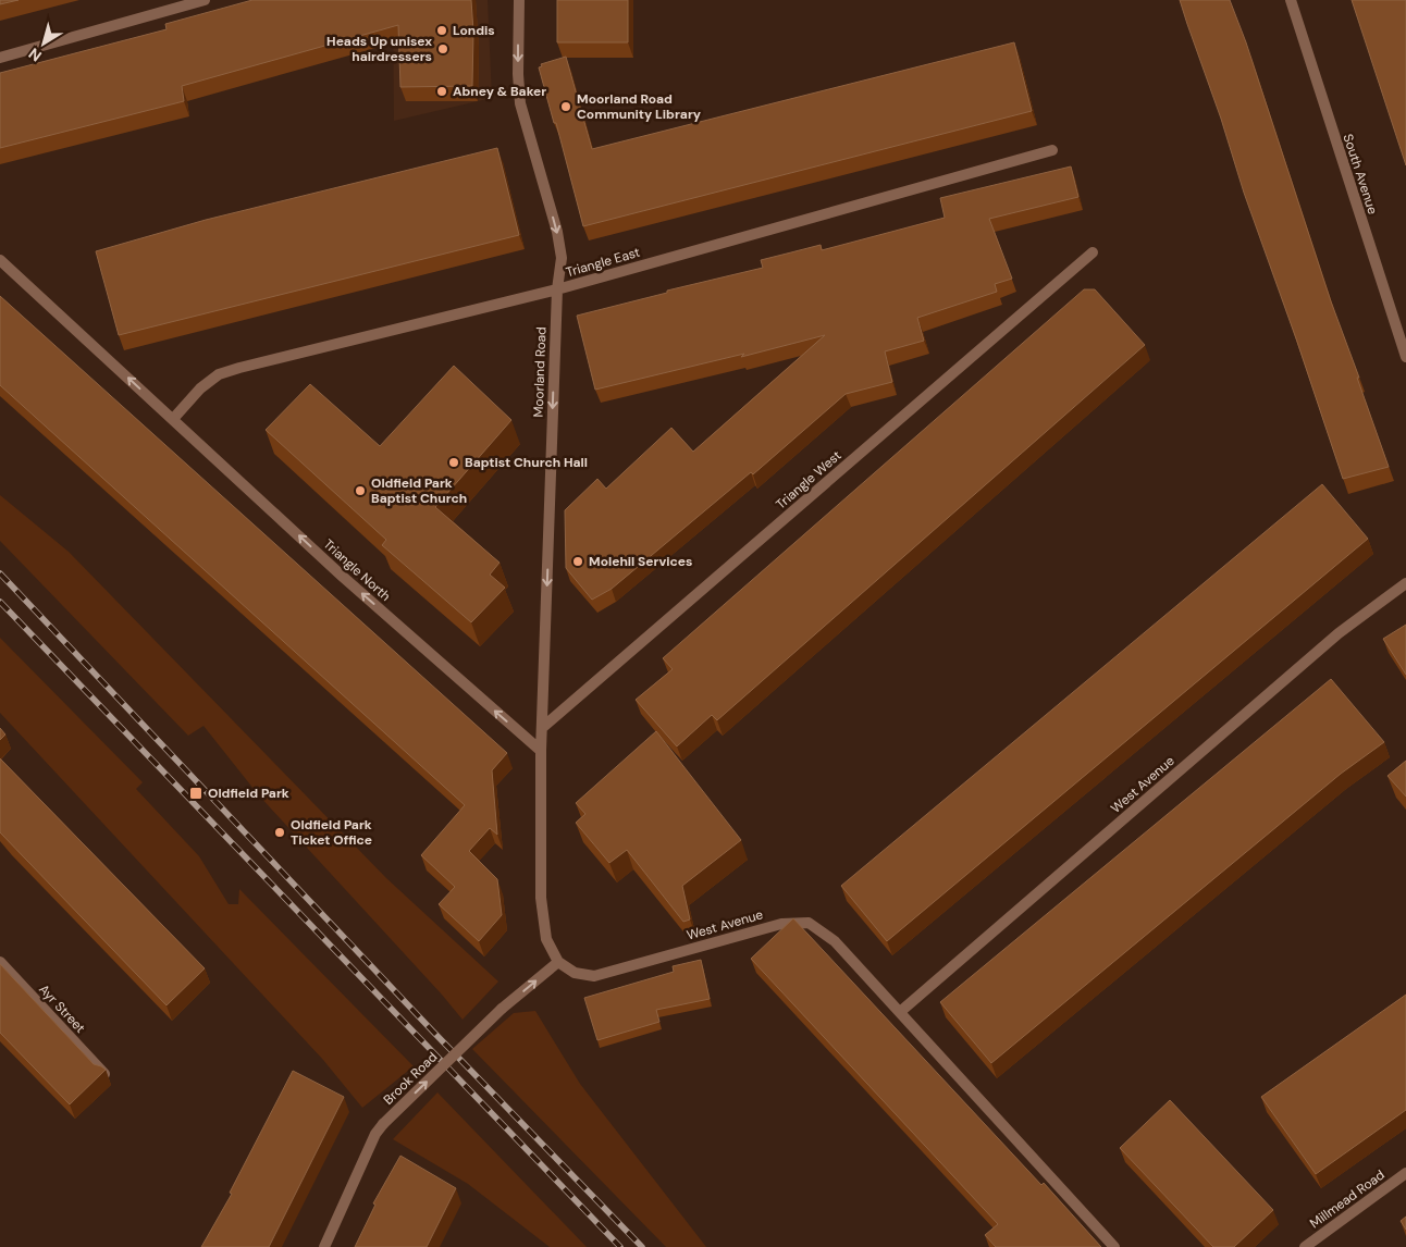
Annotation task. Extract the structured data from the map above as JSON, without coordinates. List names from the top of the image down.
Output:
{
  "streets": {
    "street": [
      "South Avenue",
      "Triangle East",
      "Moorland Road",
      "Triangle West",
      "Triangle North",
      "West Avenue",
      "Ayr Street",
      "Brook Road",
      "Millmead Road"
    ]
  },
  "crossings": [
    ["Triangle East", "Moorland Road"],
    ["Triangle East", "Triangle North"],
    ["Moorland Road", "Triangle West"],
    ["Moorland Road", "Triangle North"],
    ["West Avenue", "Brook Road"]
  ],
  "one_way": ["Moorland Road", "Triangle North", "Brook Road"],
  "places": {
    "other": [
      "Londis",
      "Heads Up unisex hairdressers",
      "Abney & Baker",
      "Moorland Road Community Library",
      "Baptist Church Hall",
      "Oldfield Park Baptist Church",
      "Molehil Services",
      "Oldfield Park Ticket Office"
    ],
    "transit": ["Oldfield Park"]
  },
  "north": "bottom left"
}
